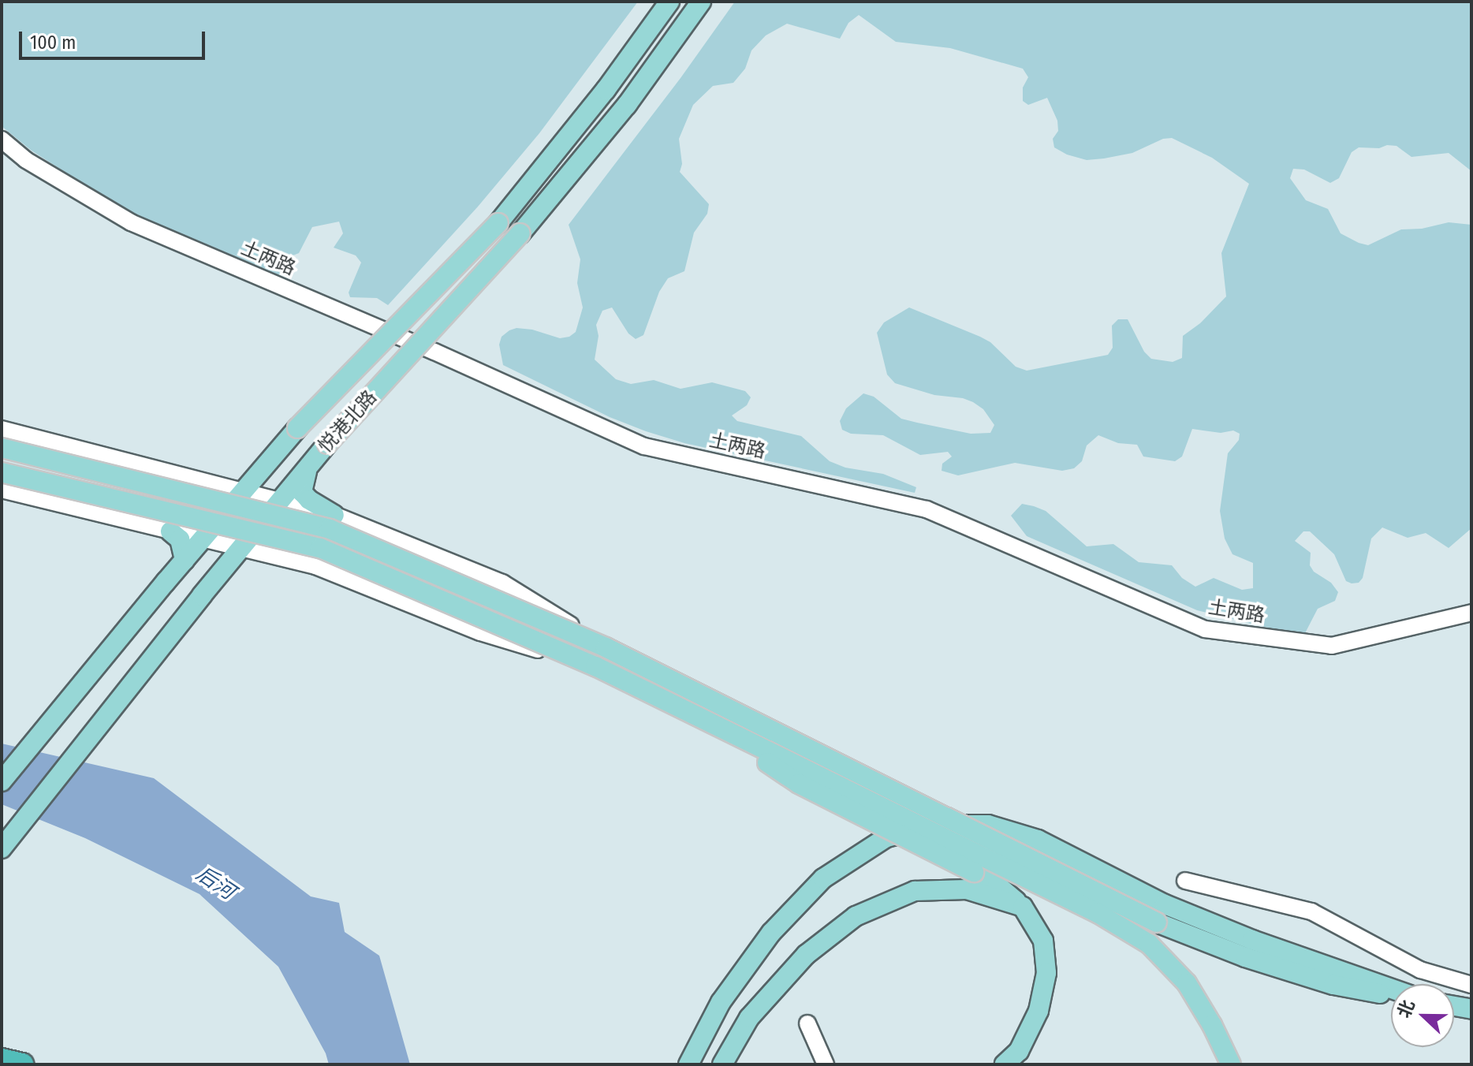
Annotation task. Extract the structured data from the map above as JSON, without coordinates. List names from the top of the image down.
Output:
{
  "streets": {
    "main road": ["悦港北路"],
    "street": ["土两路"]
  },
  "water": ["后河"],
  "scale_bar": "100 m",
  "north": "left"
}
